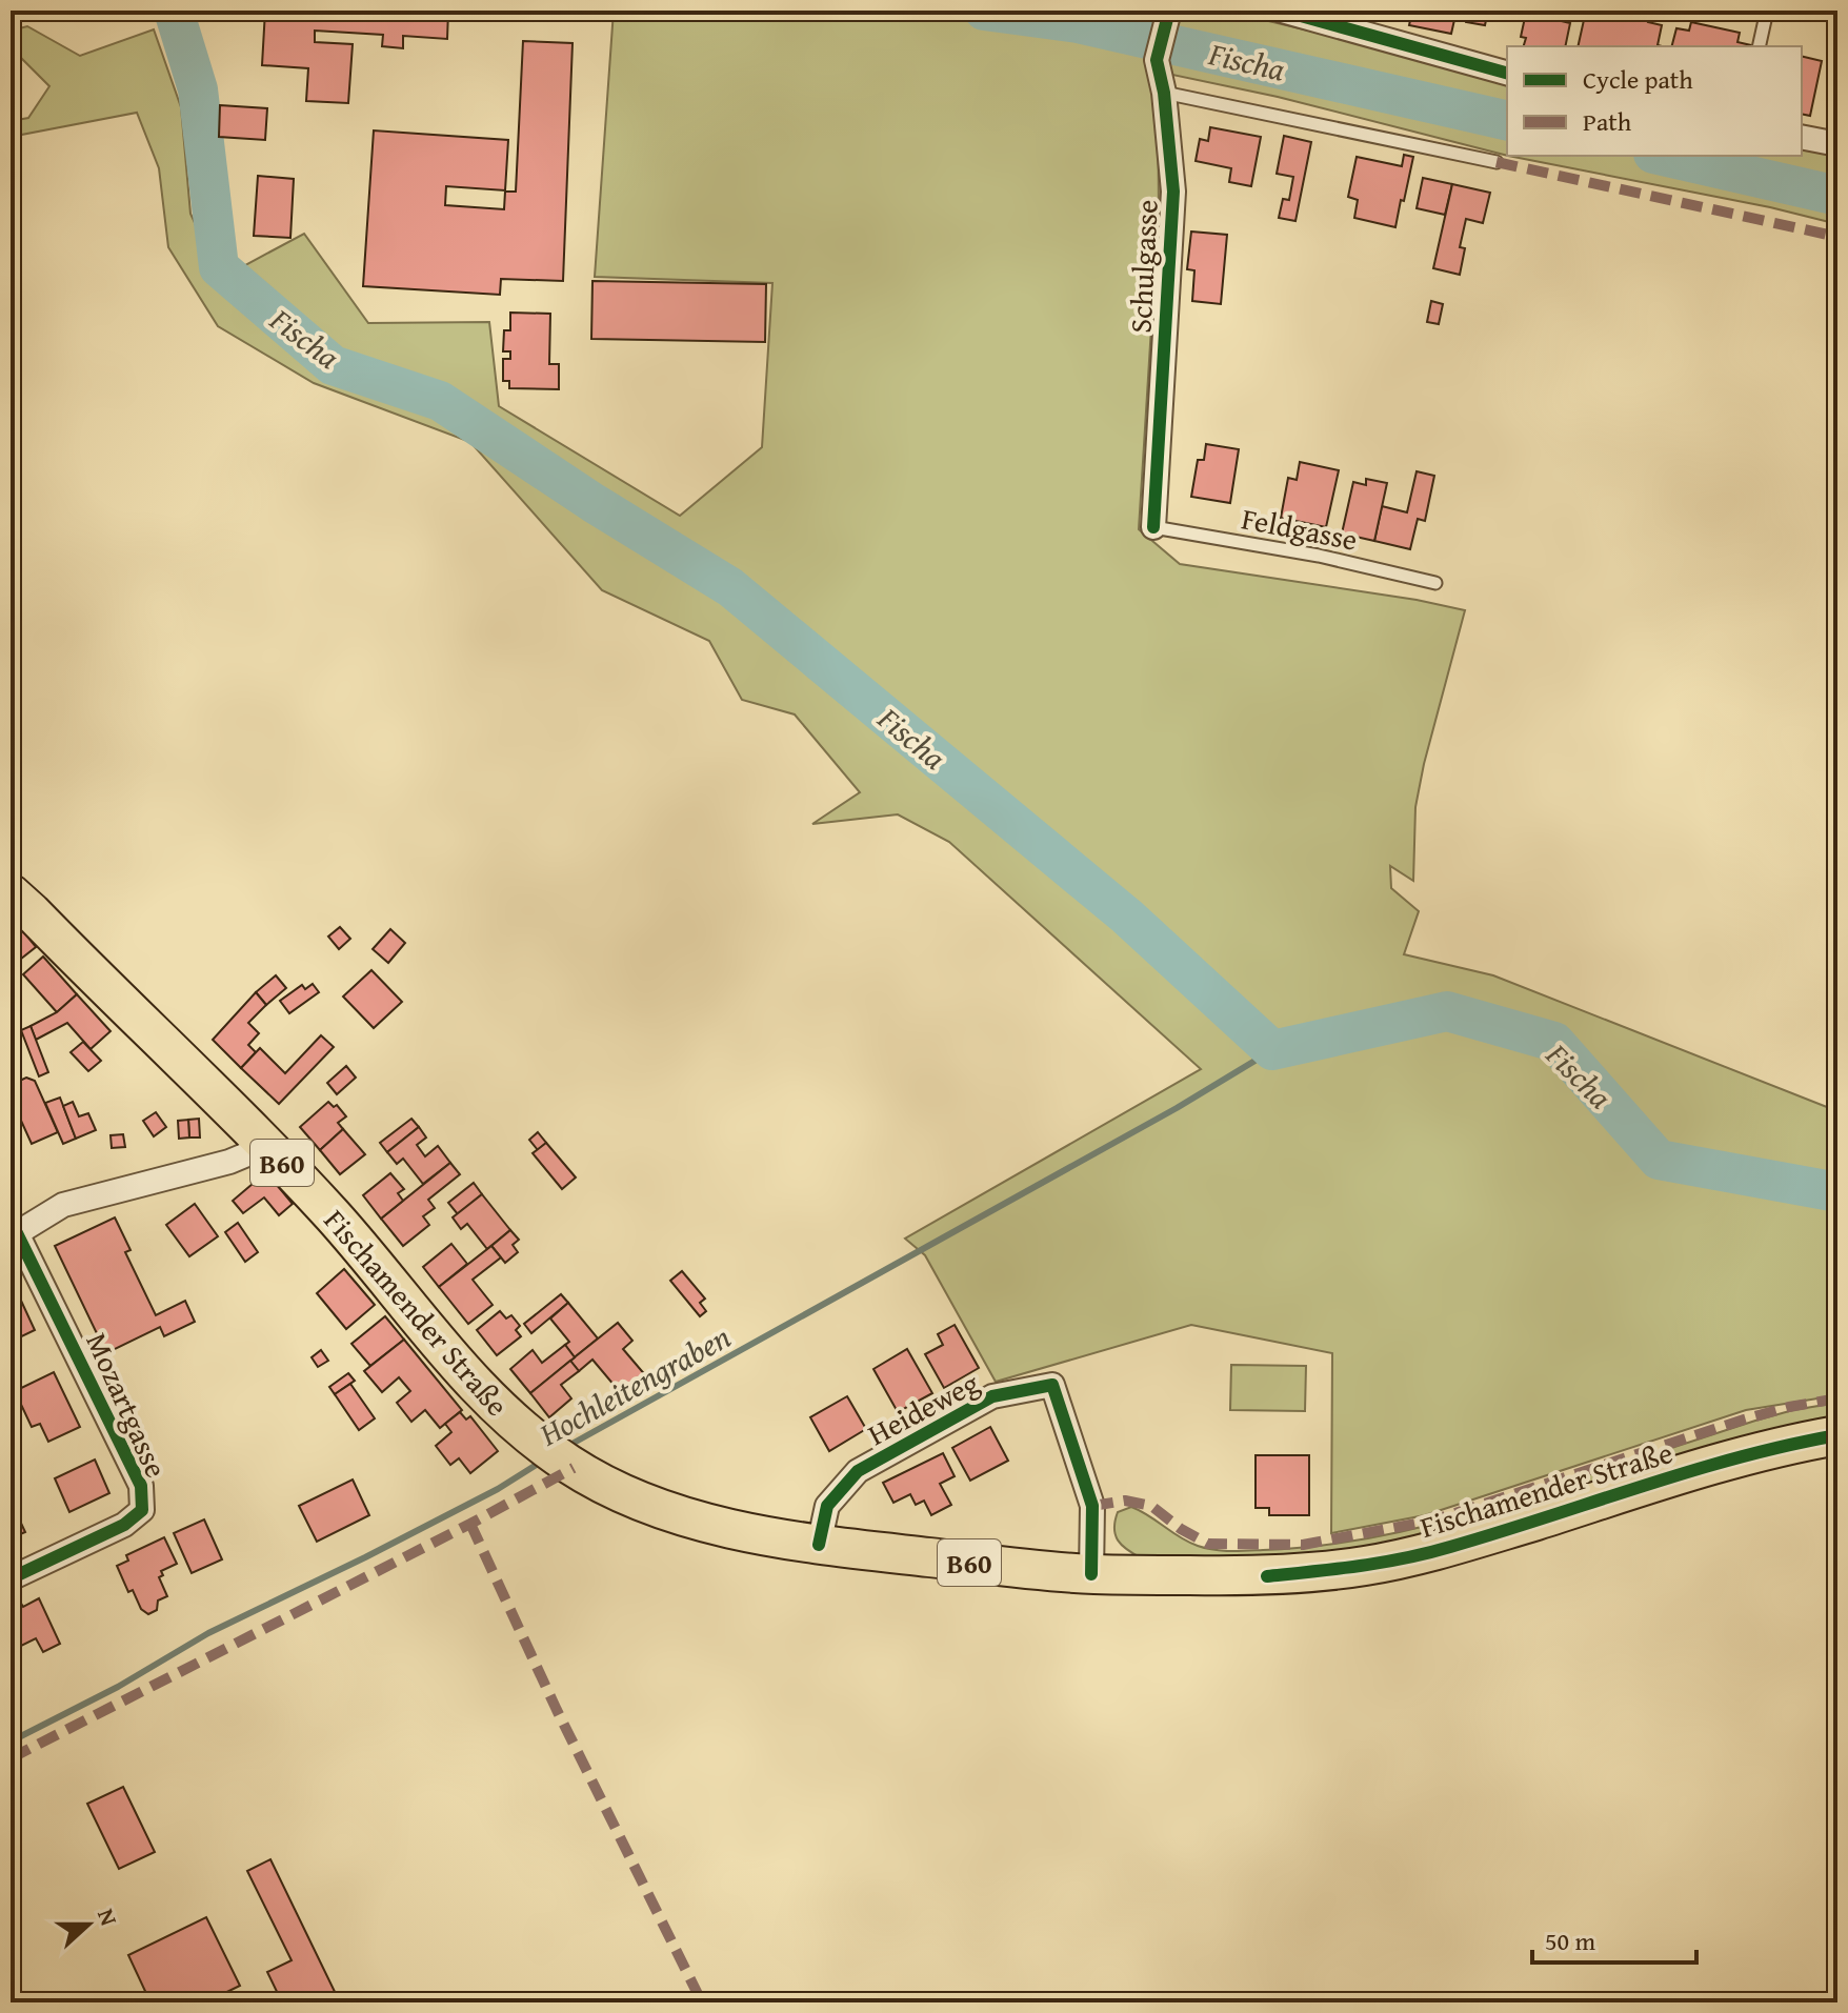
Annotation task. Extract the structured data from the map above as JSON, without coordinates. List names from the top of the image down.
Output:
{
  "streets": {
    "main road": ["B60", "Fischamender Straße"],
    "street": ["Schulgasse", "Mozartgasse", "Heideweg"],
    "lane": ["Feldgasse"]
  },
  "crossings": [
    ["Schulgasse", "Feldgasse"],
    ["Fischamender Straße", "Heideweg"]
  ],
  "water": ["Fischa", "Hochleitengraben"],
  "legend": ["Cycle path", "Path"],
  "scale_bar": "50 m",
  "north": "right"
}
